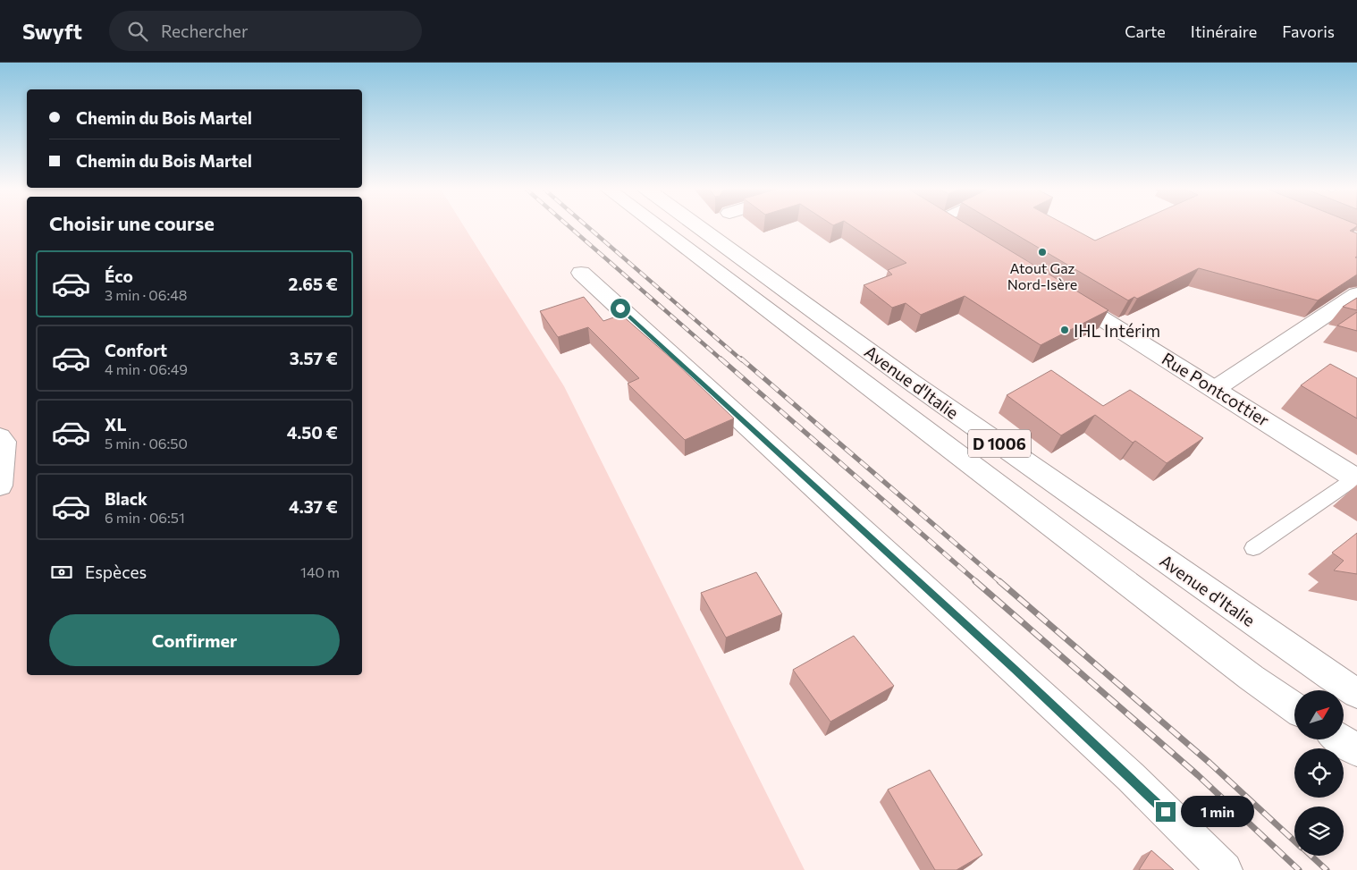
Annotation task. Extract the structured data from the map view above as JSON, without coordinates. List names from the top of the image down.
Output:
{
  "streets": {
    "main road": ["Avenue d'Italie", "Rue Pontcottier", "D 1006"]
  },
  "places": ["Atout Gaz Nord-Isère", "IHL Intérim"],
  "north": "top right",
  "page": {
    "header": "Swyft",
    "search": "Rechercher",
    "nav": ["Carte", "Itinéraire", "Favoris"],
    "banner": ["Chemin du Bois Martel", "Chemin du Bois Martel"],
    "heading": "Choisir une course",
    "list": [
      {
        "name": "Éco",
        "note": "3 min · 06:48",
        "value": "2.65 €"
      },
      {
        "name": "Confort",
        "note": "4 min · 06:49",
        "value": "3.57 €"
      },
      {
        "name": "XL",
        "note": "5 min · 06:50",
        "value": "4.50 €"
      },
      {
        "name": "Black",
        "note": "6 min · 06:51",
        "value": "4.37 €"
      }
    ],
    "pay": ["Espèces", "140 m"],
    "buttons": "Confirmer",
    "bubble": "1 min"
  }
}
